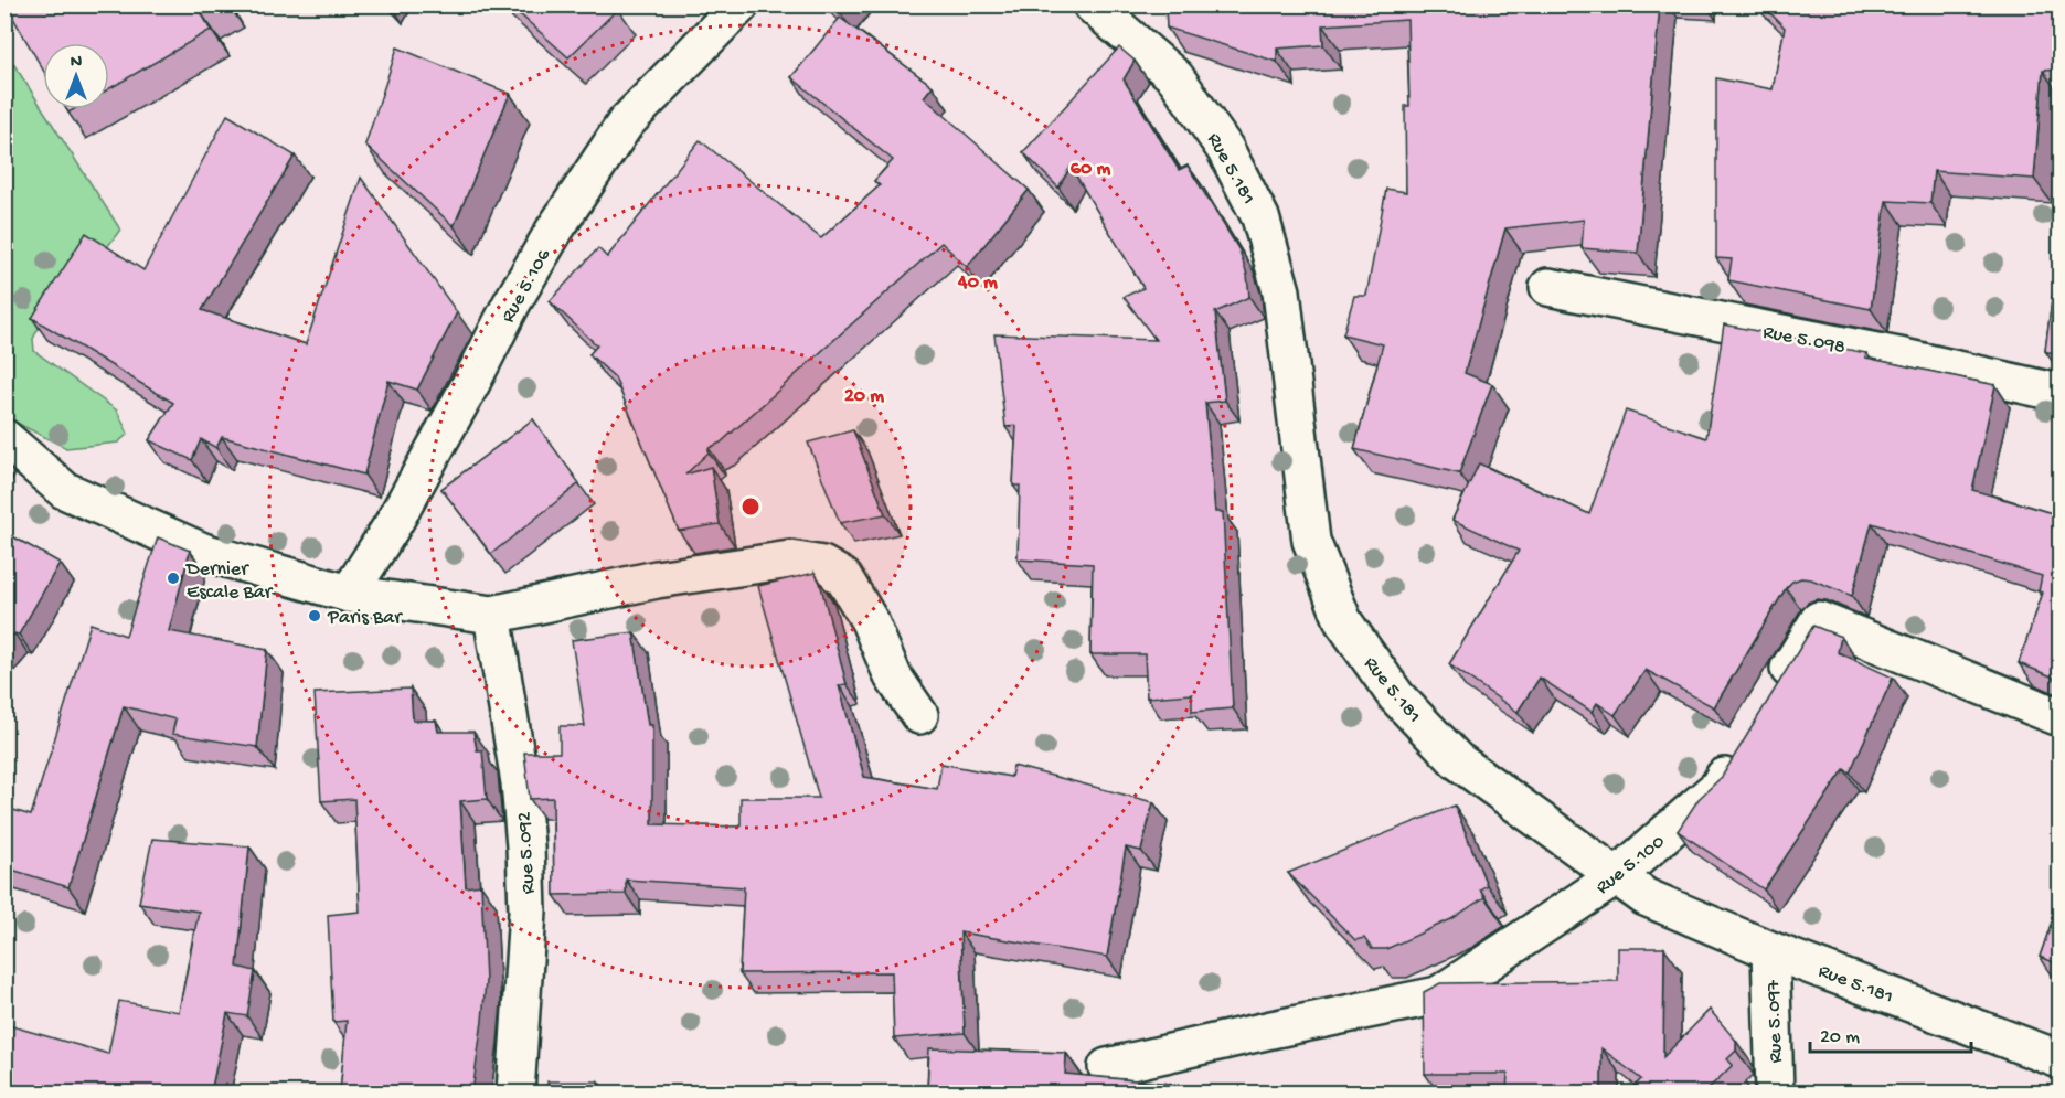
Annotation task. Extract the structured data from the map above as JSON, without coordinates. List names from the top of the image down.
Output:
{
  "streets": {
    "street": [
      "Rue 5.181",
      "Rue 5.106",
      "Rue 5.098",
      "Rue 5.092",
      "Rue 5.100",
      "Rue 5.097"
    ]
  },
  "crossings": [
    ["Rue 5.181", "Rue 5.100"],
    ["Rue 5.181", "Rue 5.097"]
  ],
  "places": ["Dernier Escale Bar", "Paris Bar"],
  "scale_bar": "20 m",
  "north": "top",
  "rings": ["60 m", "40 m", "20 m"]
}
